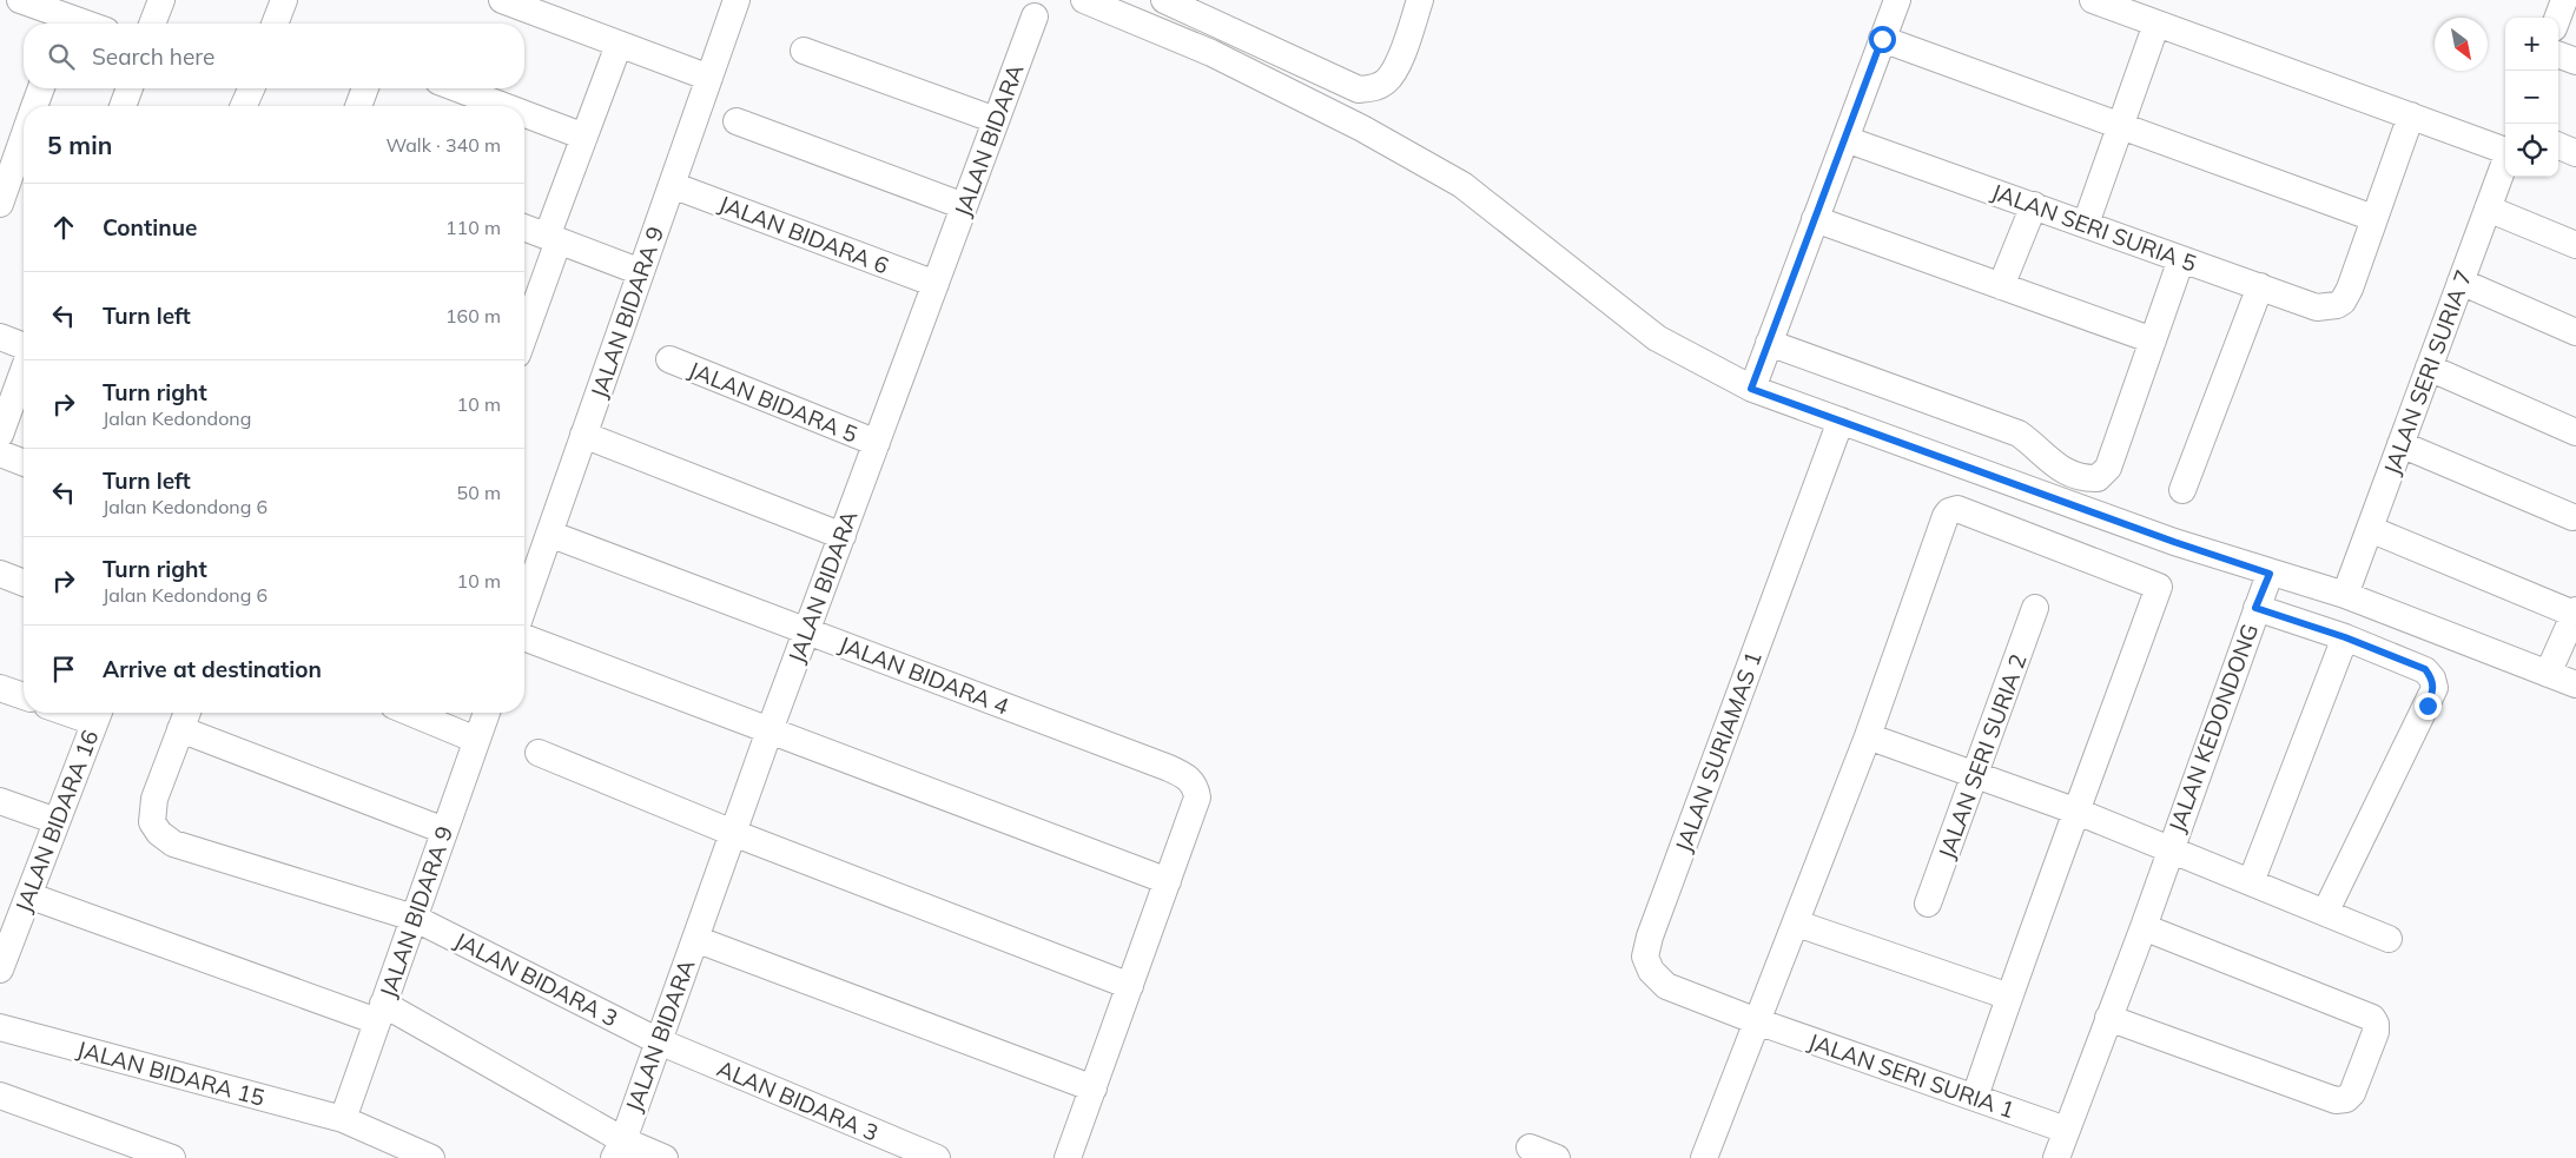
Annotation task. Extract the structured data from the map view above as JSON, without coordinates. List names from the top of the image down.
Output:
{
  "streets": {
    "street": [
      "JALAN BIDARA",
      "JALAN SERI SURIA 5",
      "JALAN BIDARA 6",
      "JALAN BIDARA 9",
      "JALAN SERI SURIA 7",
      "JALAN BIDARA 5",
      "JALAN BIDARA 4",
      "JALAN KEDONDONG",
      "JALAN SURIAMAS 1",
      "JALAN SERI SURIA 2",
      "JALAN BIDARA 16",
      "JALAN BIDARA 3",
      "JALAN BIDARA 15",
      "JALAN SERI SURIA 1",
      "ALAN BIDARA 3"
    ]
  },
  "crossings": [
    ["JALAN BIDARA", "JALAN BIDARA 6"],
    ["JALAN BIDARA", "JALAN BIDARA 5"],
    ["JALAN BIDARA", "JALAN BIDARA 4"],
    ["JALAN BIDARA", "JALAN BIDARA 3"],
    ["JALAN BIDARA", "ALAN BIDARA 3"],
    ["JALAN BIDARA 6", "JALAN BIDARA 9"],
    ["JALAN BIDARA 9", "JALAN BIDARA 4"],
    ["JALAN BIDARA 9", "JALAN BIDARA 3"],
    ["JALAN BIDARA 9", "JALAN BIDARA 15"],
    ["JALAN KEDONDONG", "JALAN SERI SURIA 1"],
    ["JALAN SURIAMAS 1", "JALAN SERI SURIA 1"],
    ["JALAN BIDARA 3", "ALAN BIDARA 3"]
  ],
  "north": "bottom right",
  "page": {
    "map_buttons": ["+", "−"],
    "search": "Search here",
    "heading": ["5 min", "Walk · 340 m"],
    "list": [
      ["Continue", "110 m"],
      ["Turn left", "160 m"],
      ["Turn right", "Jalan Kedondong", "10 m"],
      ["Turn left", "Jalan Kedondong 6", "50 m"],
      ["Turn right", "Jalan Kedondong 6", "10 m"],
      "Arrive at destination"
    ]
  }
}
